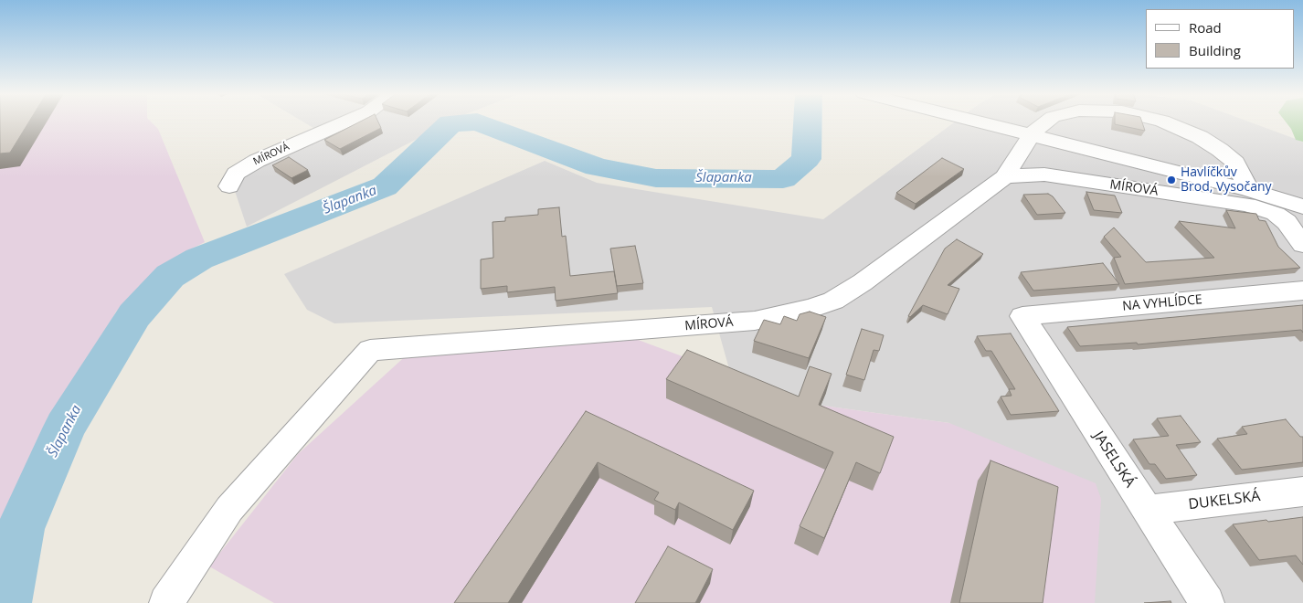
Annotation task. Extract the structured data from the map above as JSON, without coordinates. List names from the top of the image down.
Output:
{
  "streets": {
    "street": [
      "MÍROVÁ",
      "NA VYHLÍDCE",
      "JASELSKÁ",
      "DUKELSKÁ"
    ]
  },
  "crossings": [
    ["NA VYHLÍDCE", "JASELSKÁ"],
    ["JASELSKÁ", "DUKELSKÁ"]
  ],
  "water": ["Šlapanka"],
  "places": ["Havlíčkův Brod, Vysočany"],
  "legend": ["Road", "Building"]
}
